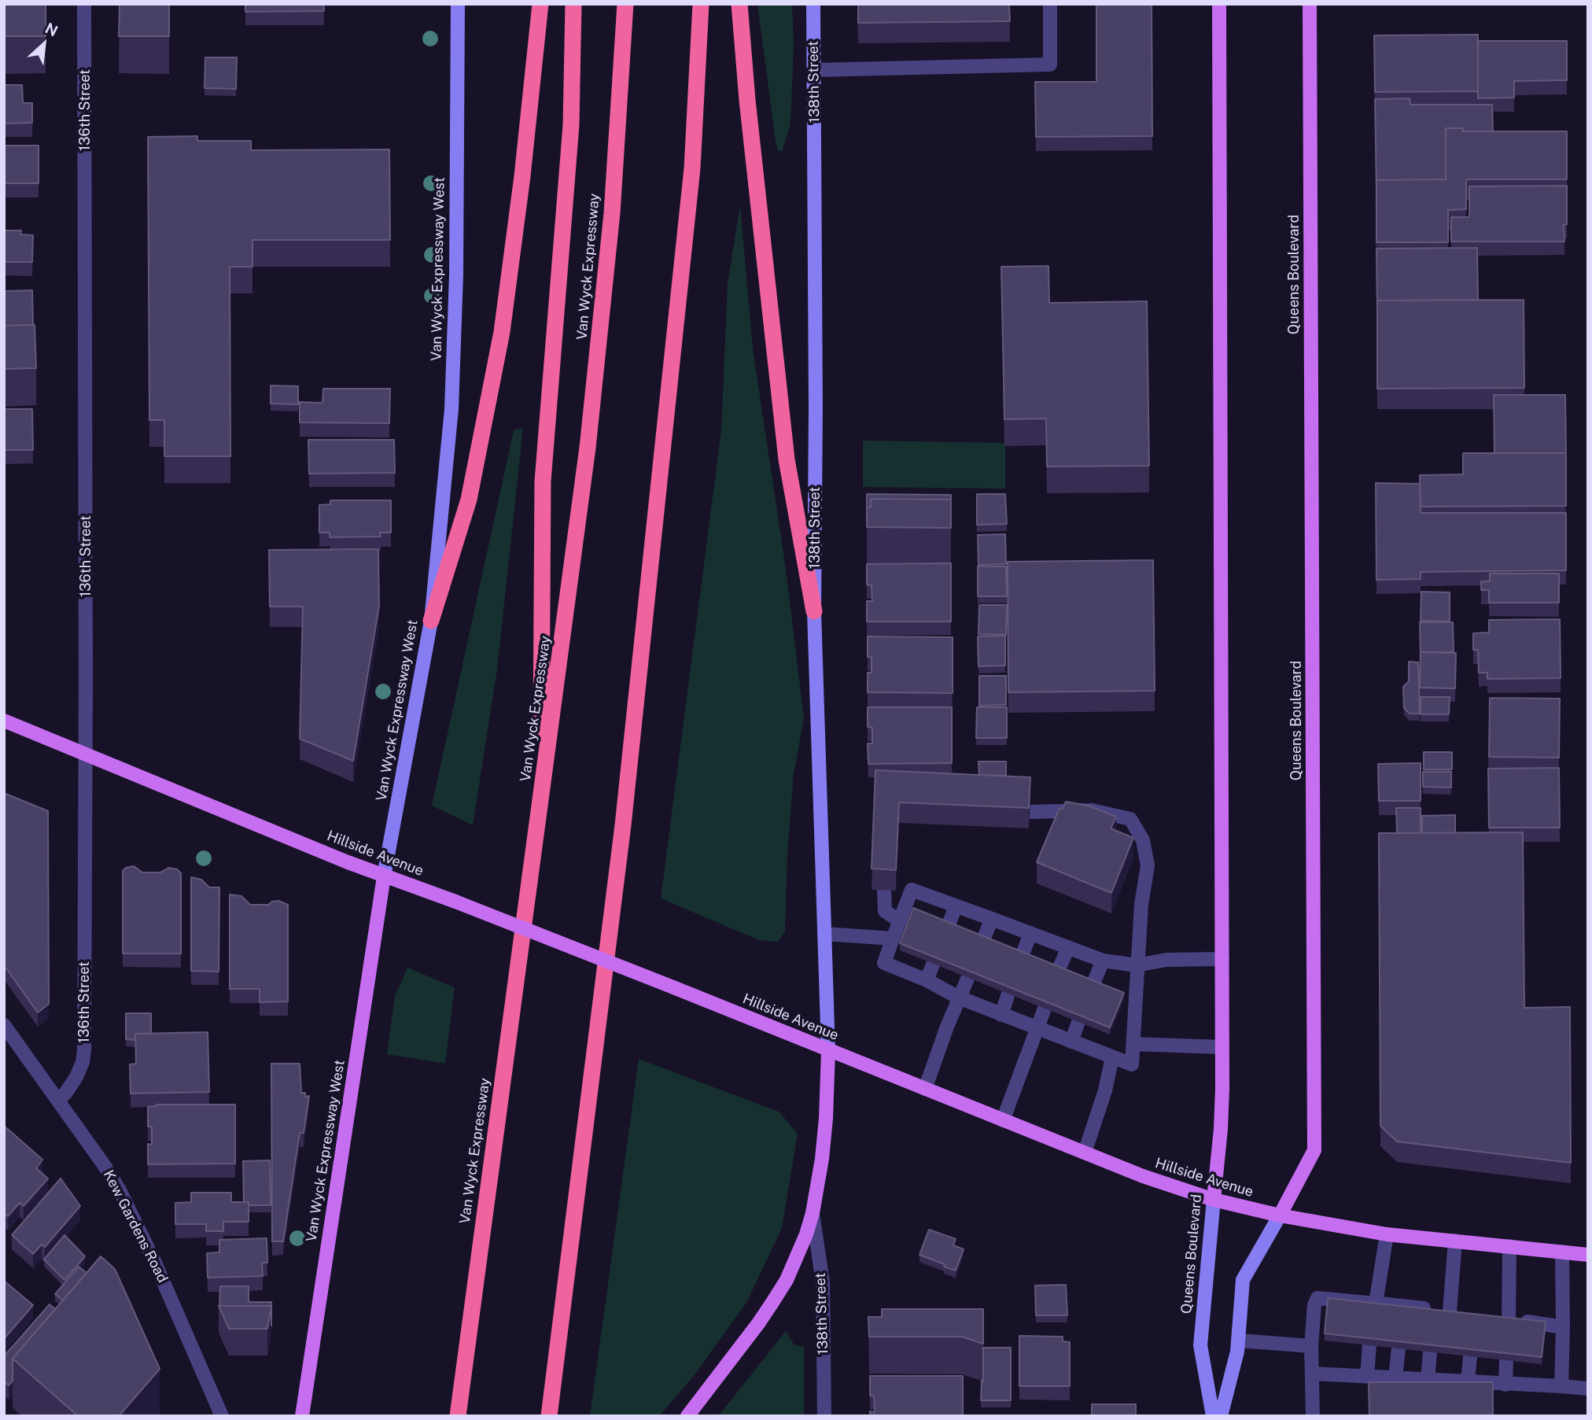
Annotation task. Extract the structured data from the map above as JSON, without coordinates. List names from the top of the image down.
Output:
{
  "streets": {
    "highway": ["Van Wyck Expressway"],
    "main road": [
      "138th Street",
      "Van Wyck Expressway West",
      "Queens Boulevard",
      "Hillside Avenue"
    ],
    "street": ["136th Street", "Kew Gardens Road"]
  },
  "crossings": [
    ["138th Street", "Hillside Avenue"],
    ["136th Street", "Hillside Avenue"],
    ["136th Street", "Kew Gardens Road"],
    ["Van Wyck Expressway West", "Hillside Avenue"],
    ["Queens Boulevard", "Hillside Avenue"]
  ],
  "north": "top right"
}
